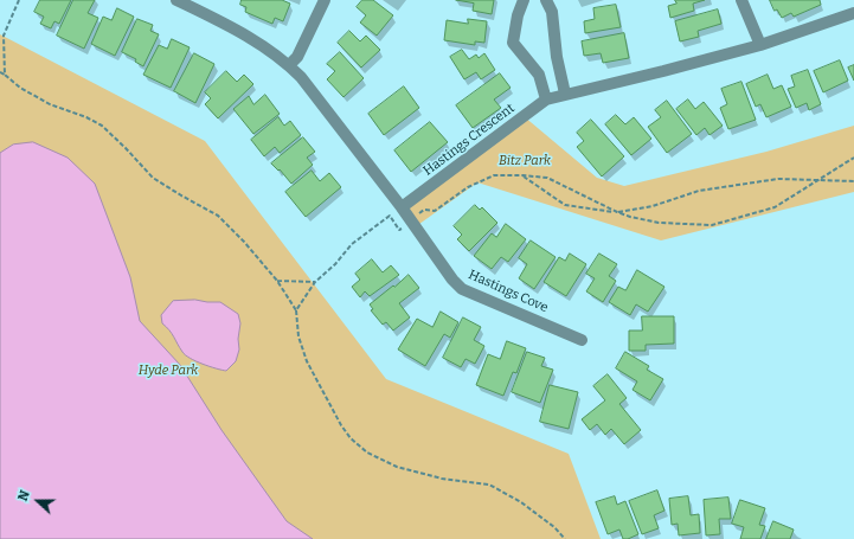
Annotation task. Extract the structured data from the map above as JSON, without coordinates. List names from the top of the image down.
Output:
{
  "streets": {
    "street": ["Hastings Crescent", "Hastings Cove"]
  },
  "crossings": [
    ["Hastings Crescent", "Hastings Cove"]
  ],
  "parks": ["Bitz Park", "Hyde Park"],
  "north": "left"
}
